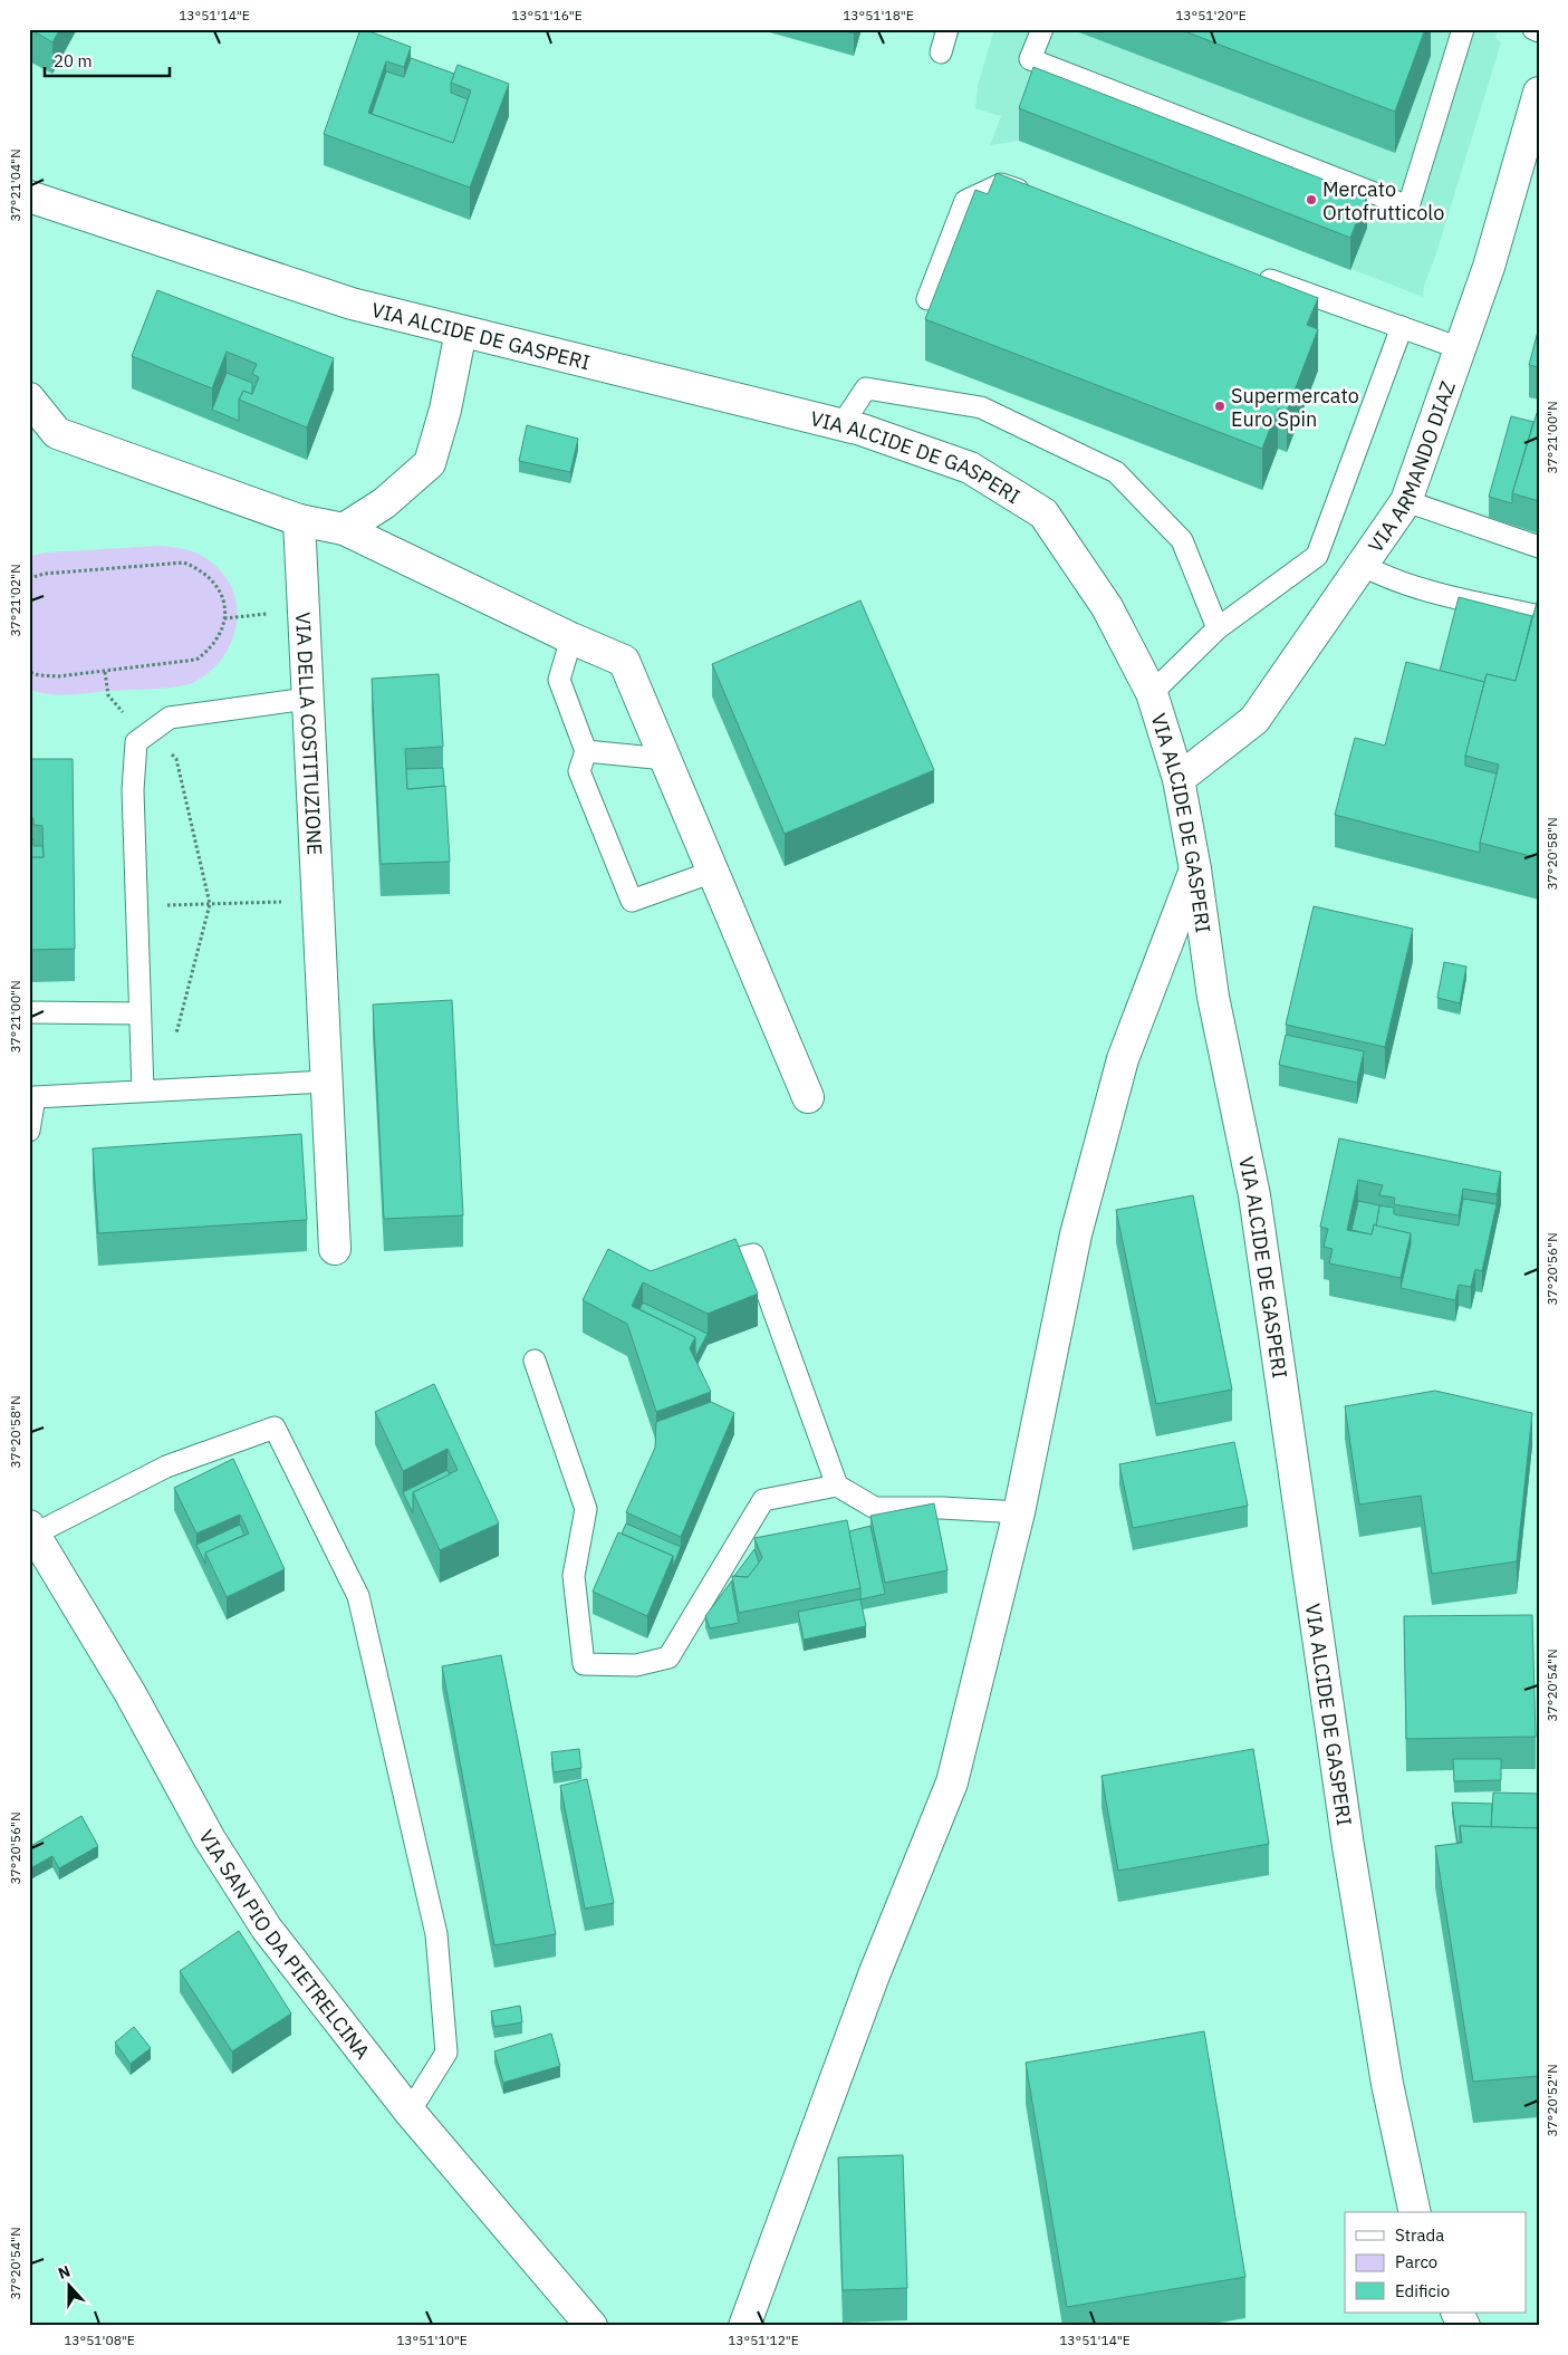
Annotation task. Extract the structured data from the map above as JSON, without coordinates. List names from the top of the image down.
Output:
{
  "streets": {
    "street": [
      "VIA ALCIDE DE GASPERI",
      "VIA ARMANDO DIAZ",
      "VIA DELLA COSTITUZIONE",
      "VIA SAN PIO DA PIETRELCINA"
    ]
  },
  "crossings": [
    ["VIA ALCIDE DE GASPERI", "VIA ARMANDO DIAZ"]
  ],
  "places": ["Mercato Ortofrutticolo", "Supermercato Euro Spin"],
  "legend": ["Strada", "Parco", "Edificio"],
  "scale_bar": "20 m",
  "north": "top",
  "coordinates": [
    "13°51'14\"E",
    "13°51'16\"E",
    "13°51'18\"E",
    "13°51'20\"E",
    "37°21'04\"N",
    "37°21'00\"N",
    "37°21'02\"N",
    "37°20'58\"N",
    "37°20'56\"N",
    "37°20'54\"N",
    "37°20'52\"N",
    "13°51'08\"E",
    "13°51'10\"E",
    "13°51'12\"E"
  ]
}
